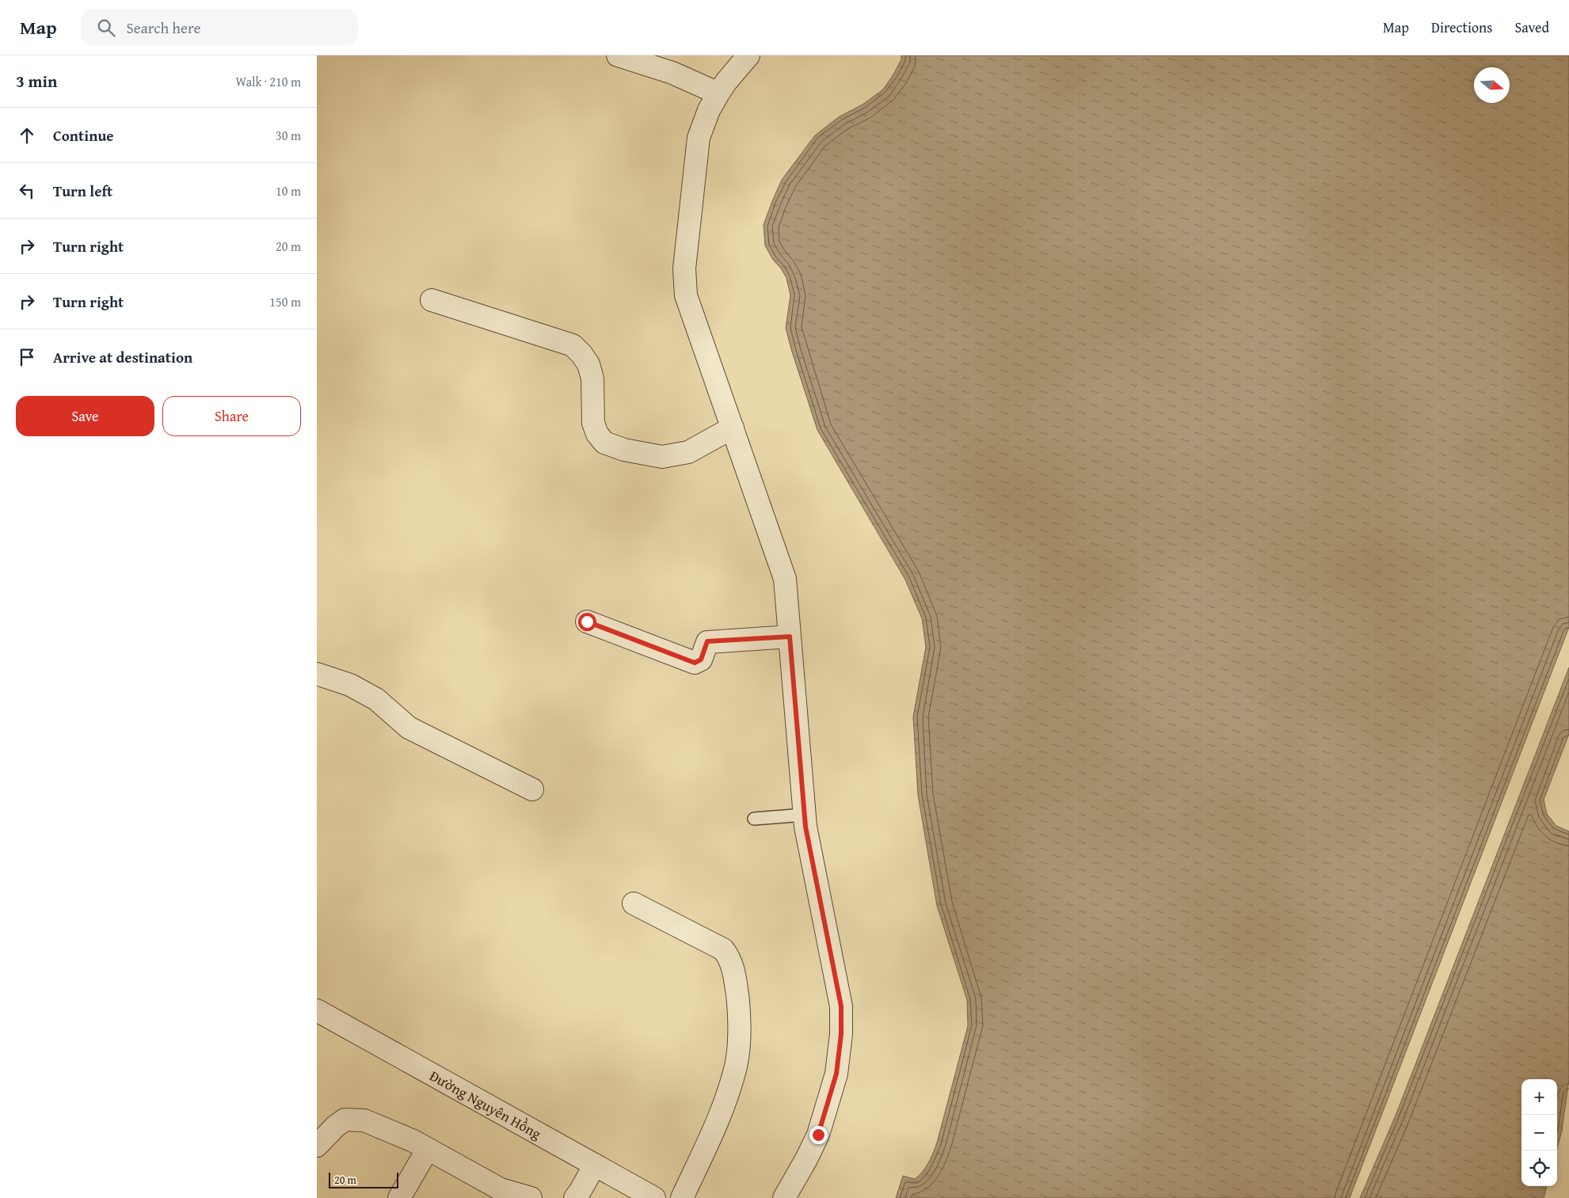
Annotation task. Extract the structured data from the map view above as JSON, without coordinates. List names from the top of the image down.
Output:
{
  "streets": {
    "street": ["Đường Nguyên Hồng"]
  },
  "scale_bar": "20 m",
  "north": "right",
  "page": {
    "header": "Map",
    "search": "Search here",
    "nav": ["Map", "Directions", "Saved"],
    "heading": ["3 min", "Walk · 210 m"],
    "list": [
      ["Continue", "30 m"],
      ["Turn left", "10 m"],
      ["Turn right", "20 m"],
      ["Turn right", "150 m"],
      "Arrive at destination"
    ],
    "buttons": ["Save", "Share"],
    "map_buttons": ["+", "−"],
    "scale": "20 m"
  }
}
